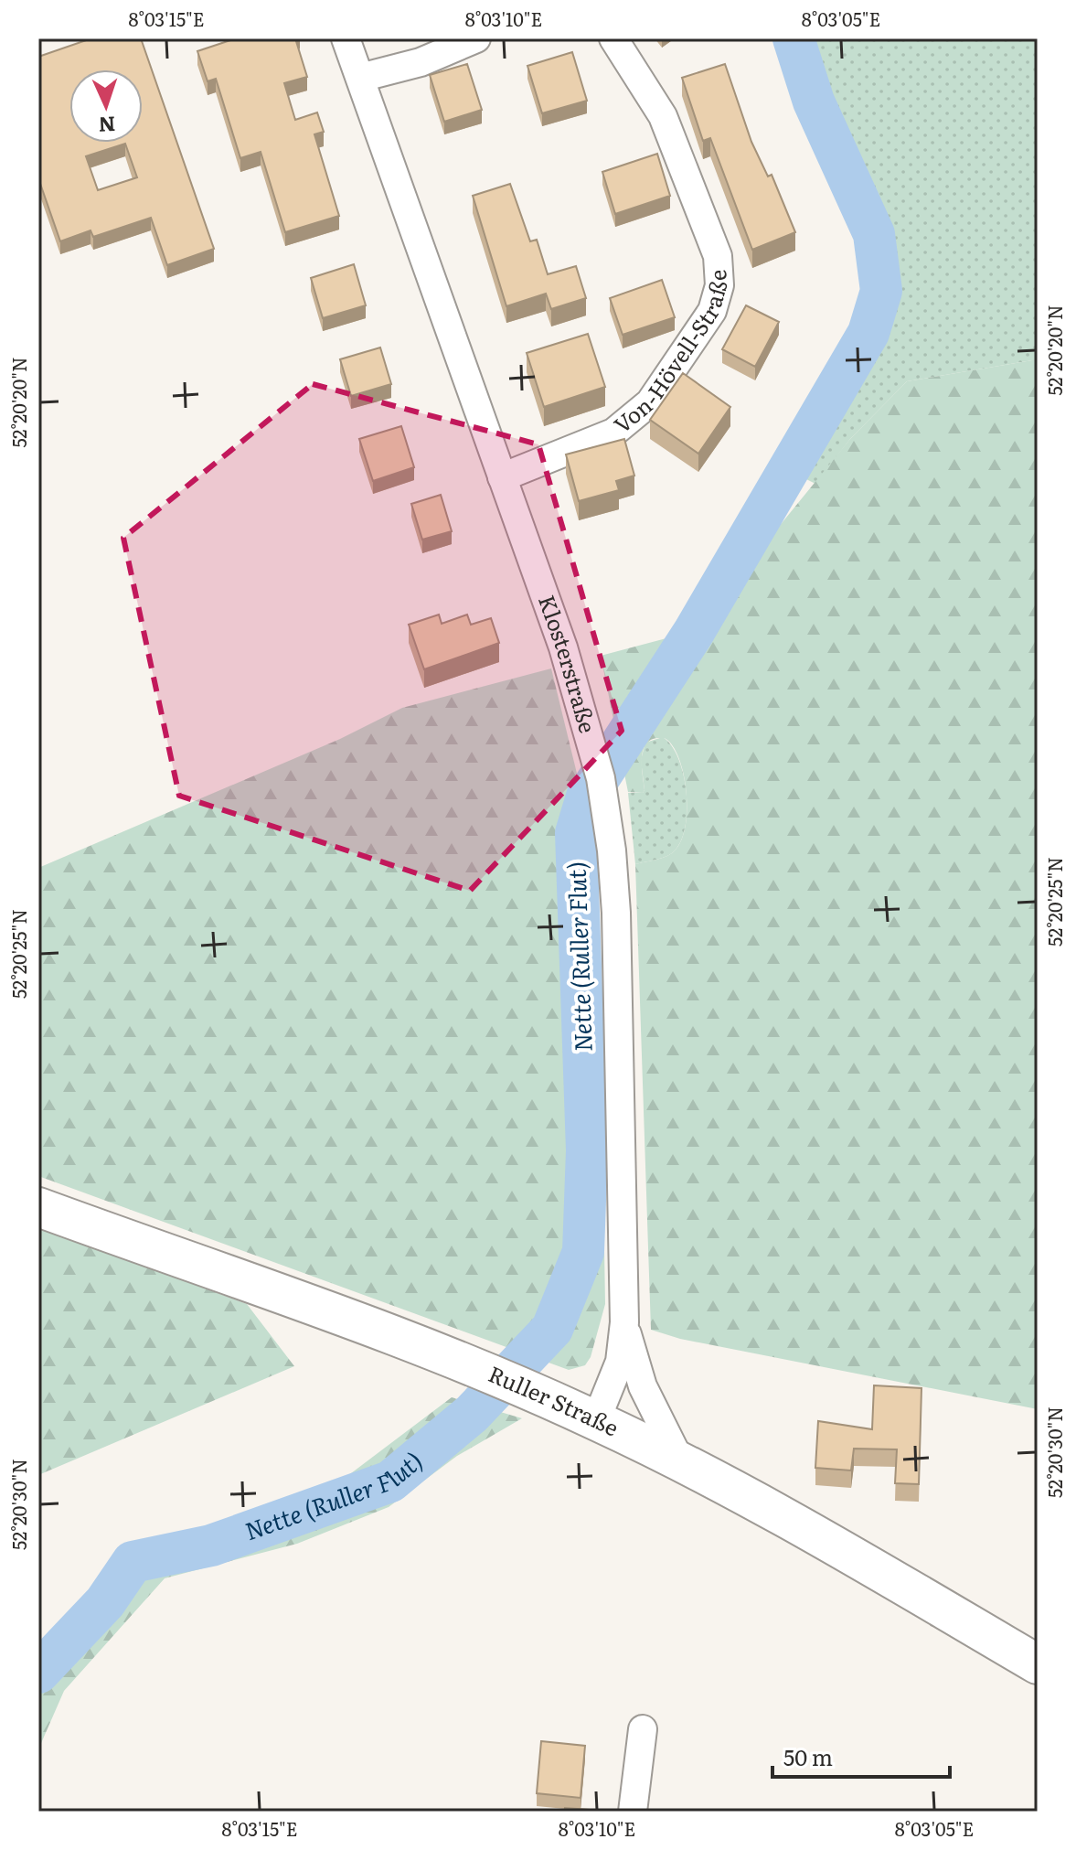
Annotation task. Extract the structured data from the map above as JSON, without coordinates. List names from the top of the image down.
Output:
{
  "streets": {
    "main road": ["Ruller Straße"],
    "street": ["Von-Hövell-Straße", "Klosterstraße"]
  },
  "crossings": [
    ["Von-Hövell-Straße", "Klosterstraße"],
    ["Klosterstraße", "Ruller Straße"]
  ],
  "water": ["Nette (Ruller Flut)"],
  "scale_bar": "50 m",
  "north": "bottom",
  "coordinates": [
    "8°03'15\"E",
    "8°03'10\"E",
    "8°03'05\"E",
    "52°20'20\"N",
    "52°20'25\"N",
    "52°20'30\"N"
  ]
}
